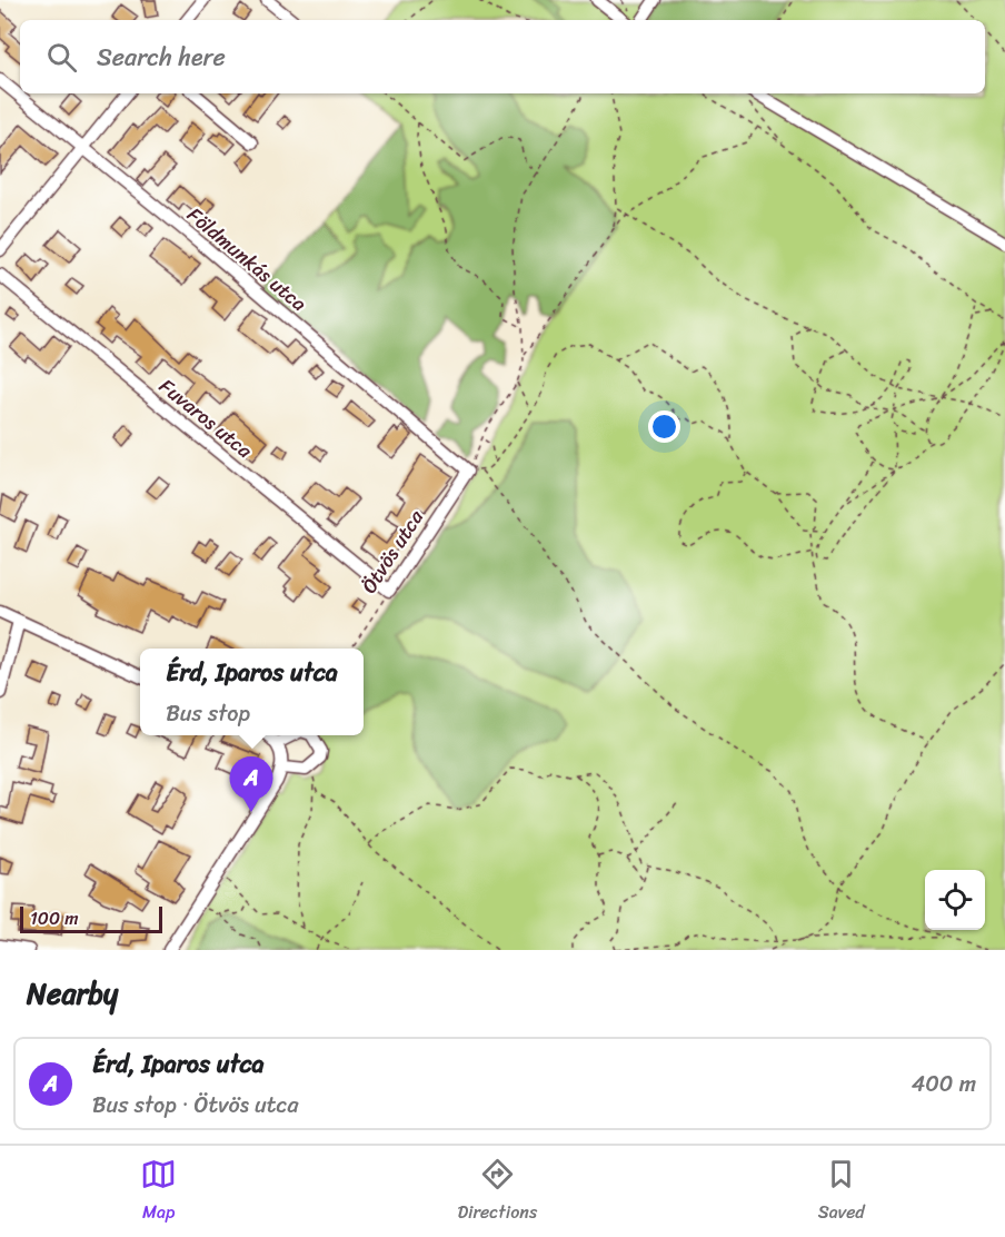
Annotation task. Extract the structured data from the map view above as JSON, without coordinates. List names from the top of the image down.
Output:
{
  "streets": {
    "street": ["Földmunkás utca", "Fuvaros utca", "Ötvös utca"]
  },
  "crossings": [
    ["Földmunkás utca", "Ötvös utca"],
    ["Fuvaros utca", "Ötvös utca"]
  ],
  "scale_bar": "100 m",
  "page": {
    "search": "Search here",
    "popup": ["Érd, Iparos utca", "Bus stop"],
    "pins": "A",
    "scale": "100 m",
    "heading": "Nearby",
    "list": [
      {
        "mark": "A",
        "name": "Érd, Iparos utca",
        "note": "Bus stop · Ötvös utca",
        "value": "400 m"
      }
    ],
    "nav": ["Map", "Directions", "Saved"]
  }
}
